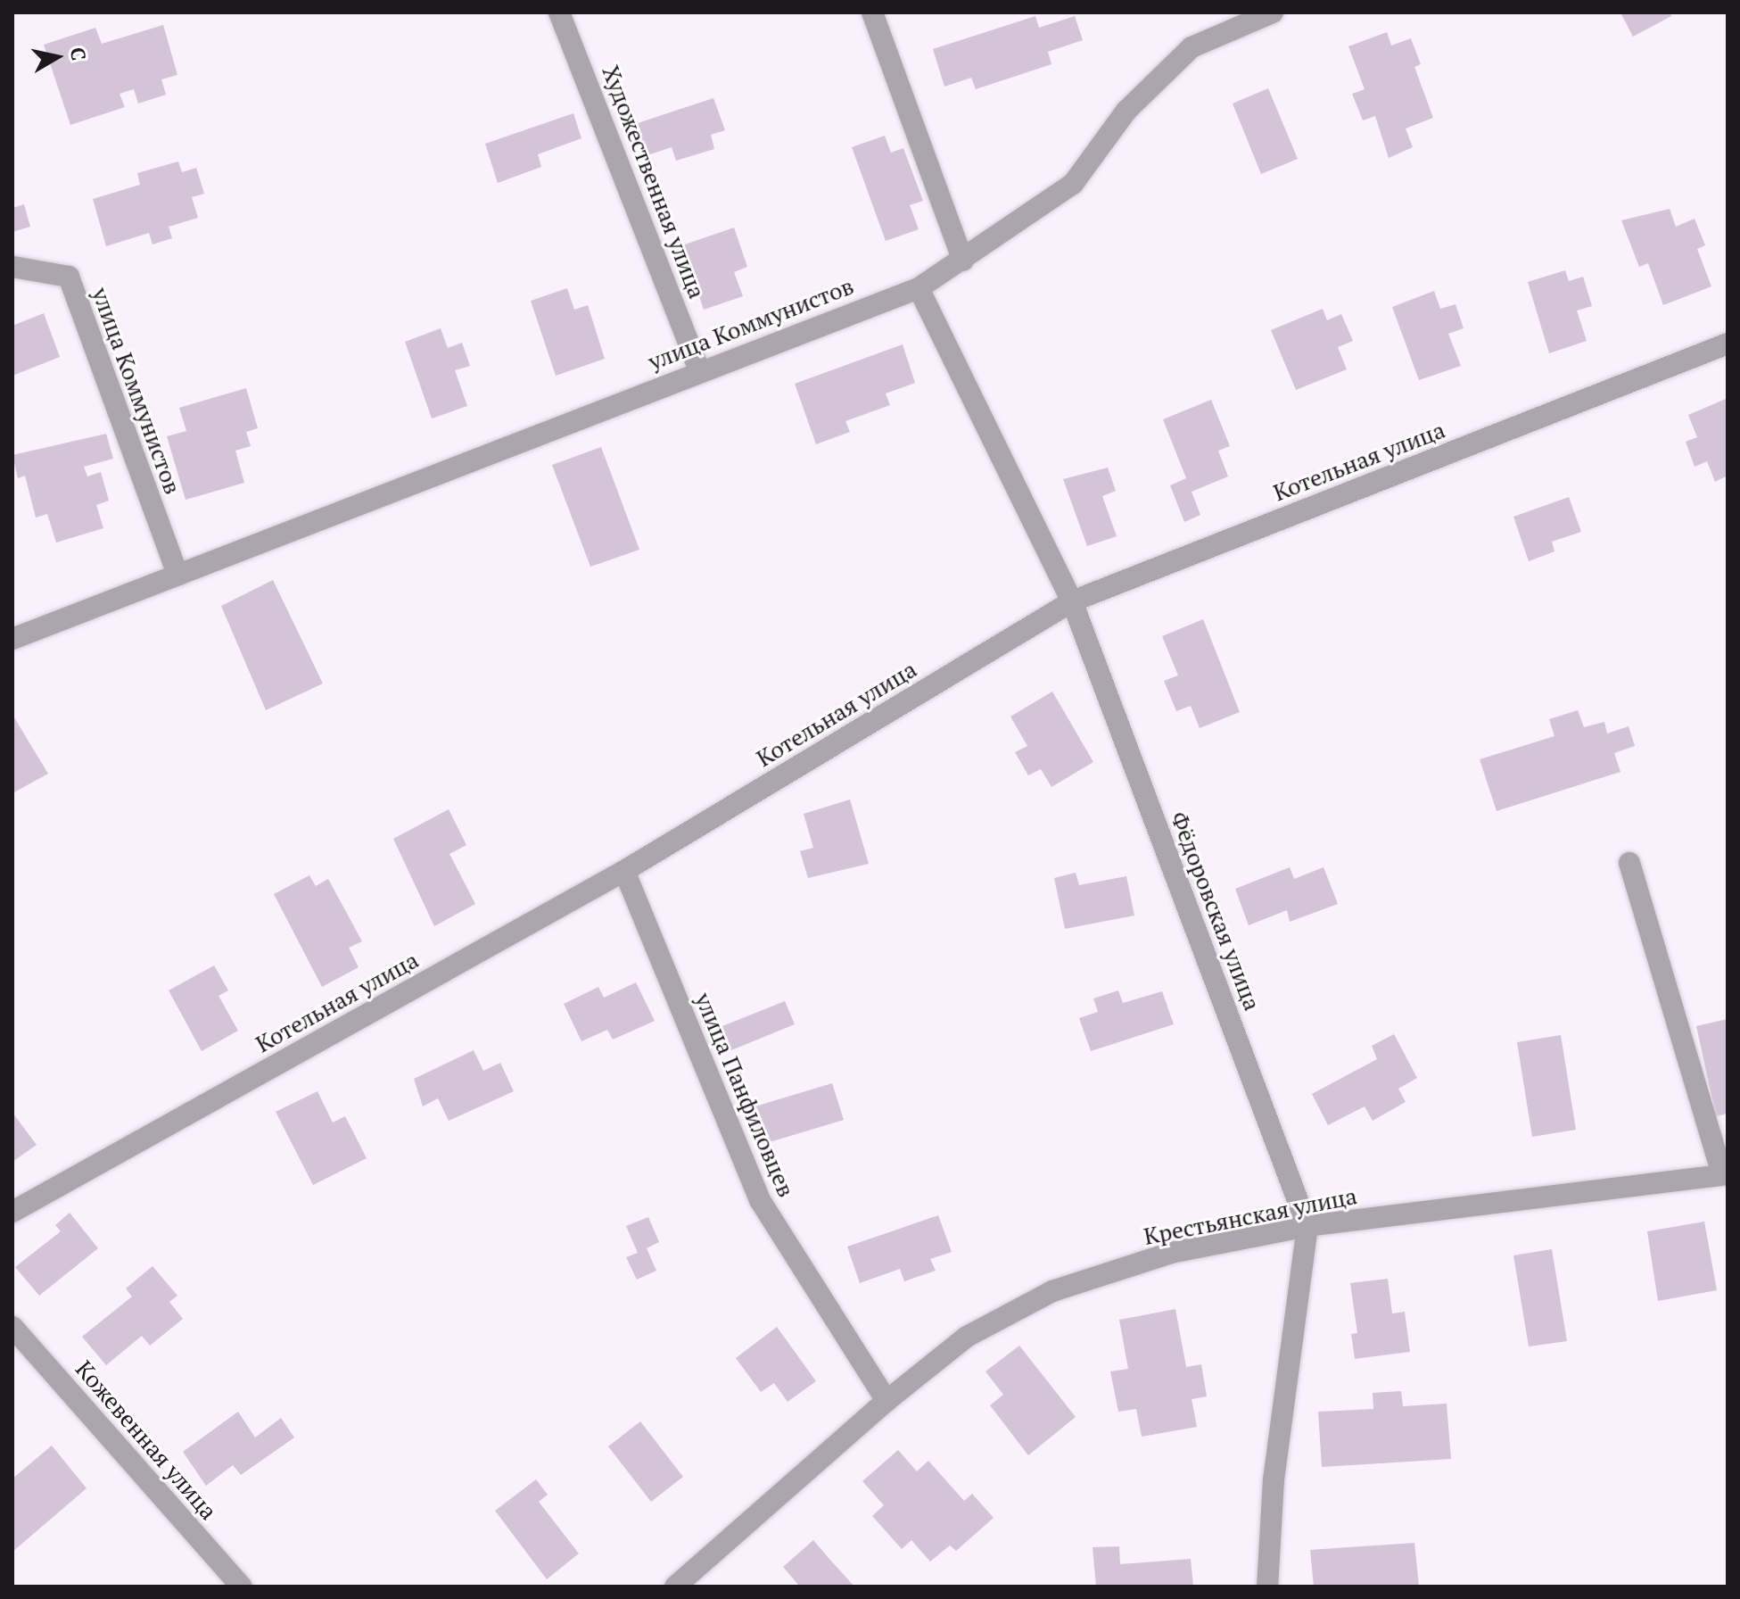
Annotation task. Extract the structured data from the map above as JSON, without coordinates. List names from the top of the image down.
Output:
{
  "streets": {
    "street": [
      "Художественная улица",
      "улица Коммунистов",
      "Котельная улица",
      "Фёдоровская улица",
      "улица Панфиловцев",
      "Крестьянская улица",
      "Кожевенная улица"
    ]
  },
  "crossings": [
    ["Художественная улица", "улица Коммунистов"],
    ["улица Коммунистов", "Фёдоровская улица"],
    ["Котельная улица", "Фёдоровская улица"],
    ["Котельная улица", "улица Панфиловцев"],
    ["Фёдоровская улица", "Крестьянская улица"],
    ["улица Панфиловцев", "Крестьянская улица"]
  ],
  "north": "right"
}
